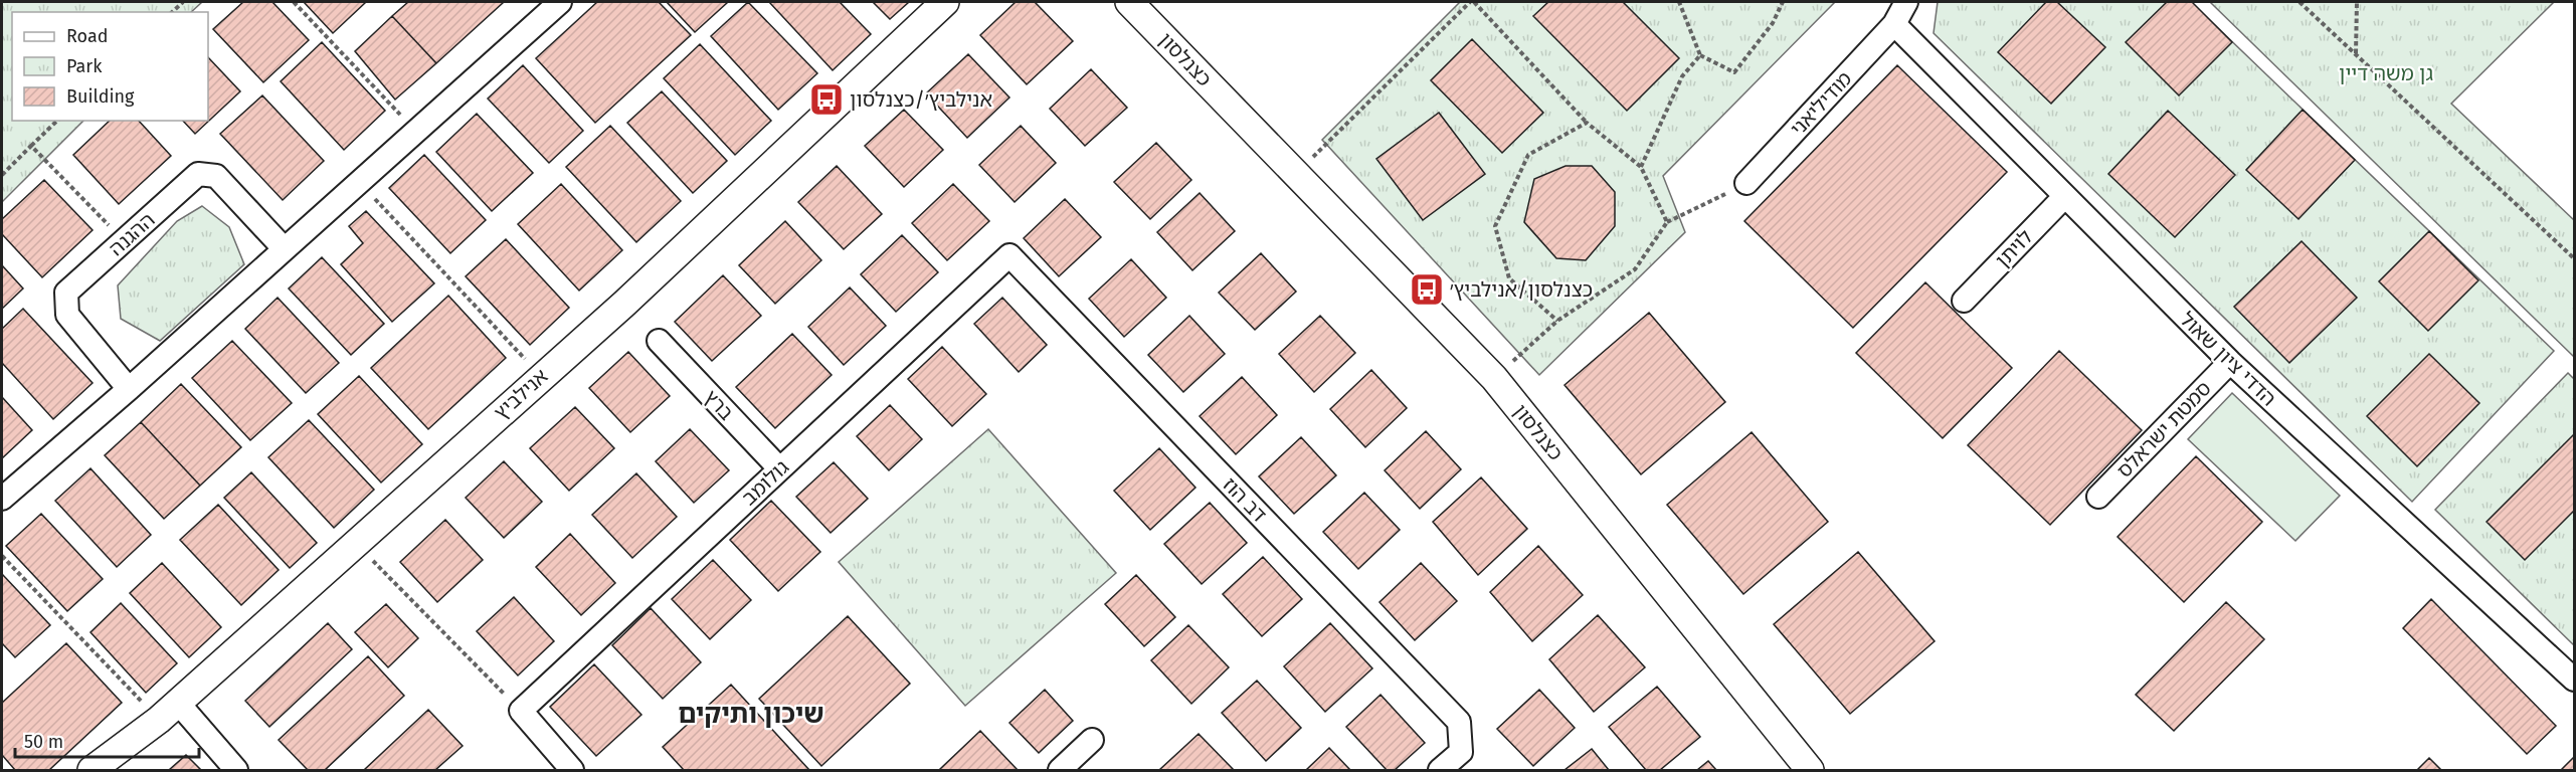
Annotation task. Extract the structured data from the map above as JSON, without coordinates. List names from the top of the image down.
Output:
{
  "streets": {
    "street": [
      "כצנלסון",
      "מודיליאני",
      "ההגנה",
      "לויתן",
      "הדדי ציון שאול",
      "אנילביץ",
      "ברץ",
      "סמטת ישראלס",
      "גולומב",
      "דב הוז"
    ]
  },
  "crossings": [
    ["מודיליאני", "הדדי ציון שאול"],
    ["לויתן", "הדדי ציון שאול"],
    ["הדדי ציון שאול", "סמטת ישראלס"],
    ["ברץ", "גולומב"],
    ["גולומב", "דב הוז"]
  ],
  "districts": ["שיכון ותיקים"],
  "parks": ["גן משה דיין"],
  "places": {
    "bus stop": ["אנילביץ׳/כצנלסון", "כצנלסון/אנילביץ׳"]
  },
  "legend": ["Road", "Park", "Building"],
  "scale_bar": "50 m"
}
